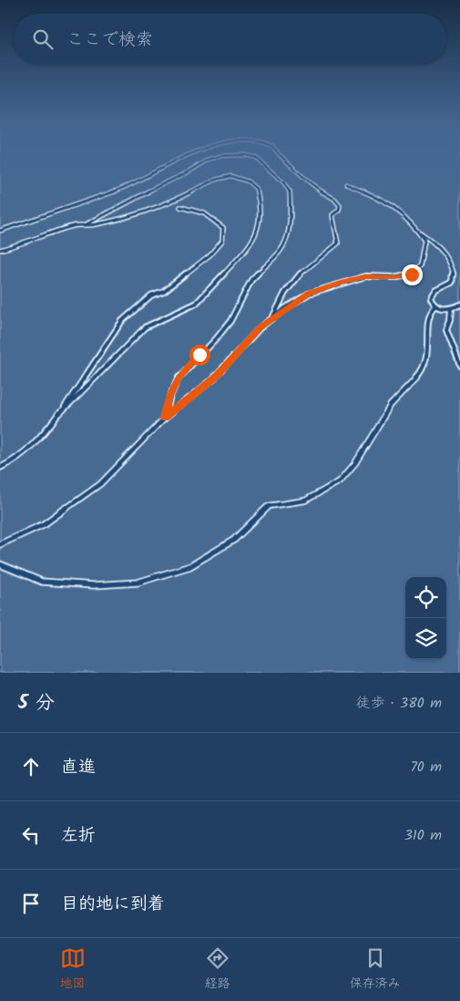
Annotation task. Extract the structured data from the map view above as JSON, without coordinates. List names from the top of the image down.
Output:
{
  "page": {
    "search": "ここで検索",
    "heading": ["5 分", "徒歩 · 380 m"],
    "list": [
      ["直進", "70 m"],
      ["左折", "310 m"],
      "目的地に到着"
    ],
    "nav": ["地図", "経路", "保存済み"]
  }
}
